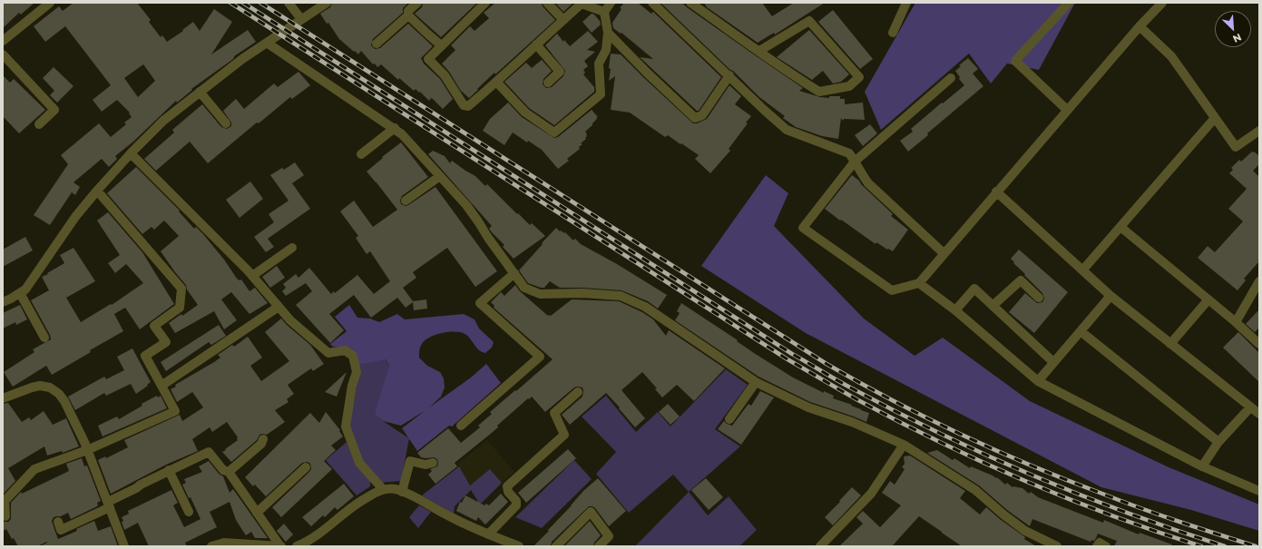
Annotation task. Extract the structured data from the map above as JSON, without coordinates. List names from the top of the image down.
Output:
{
  "north": "bottom right"
}
